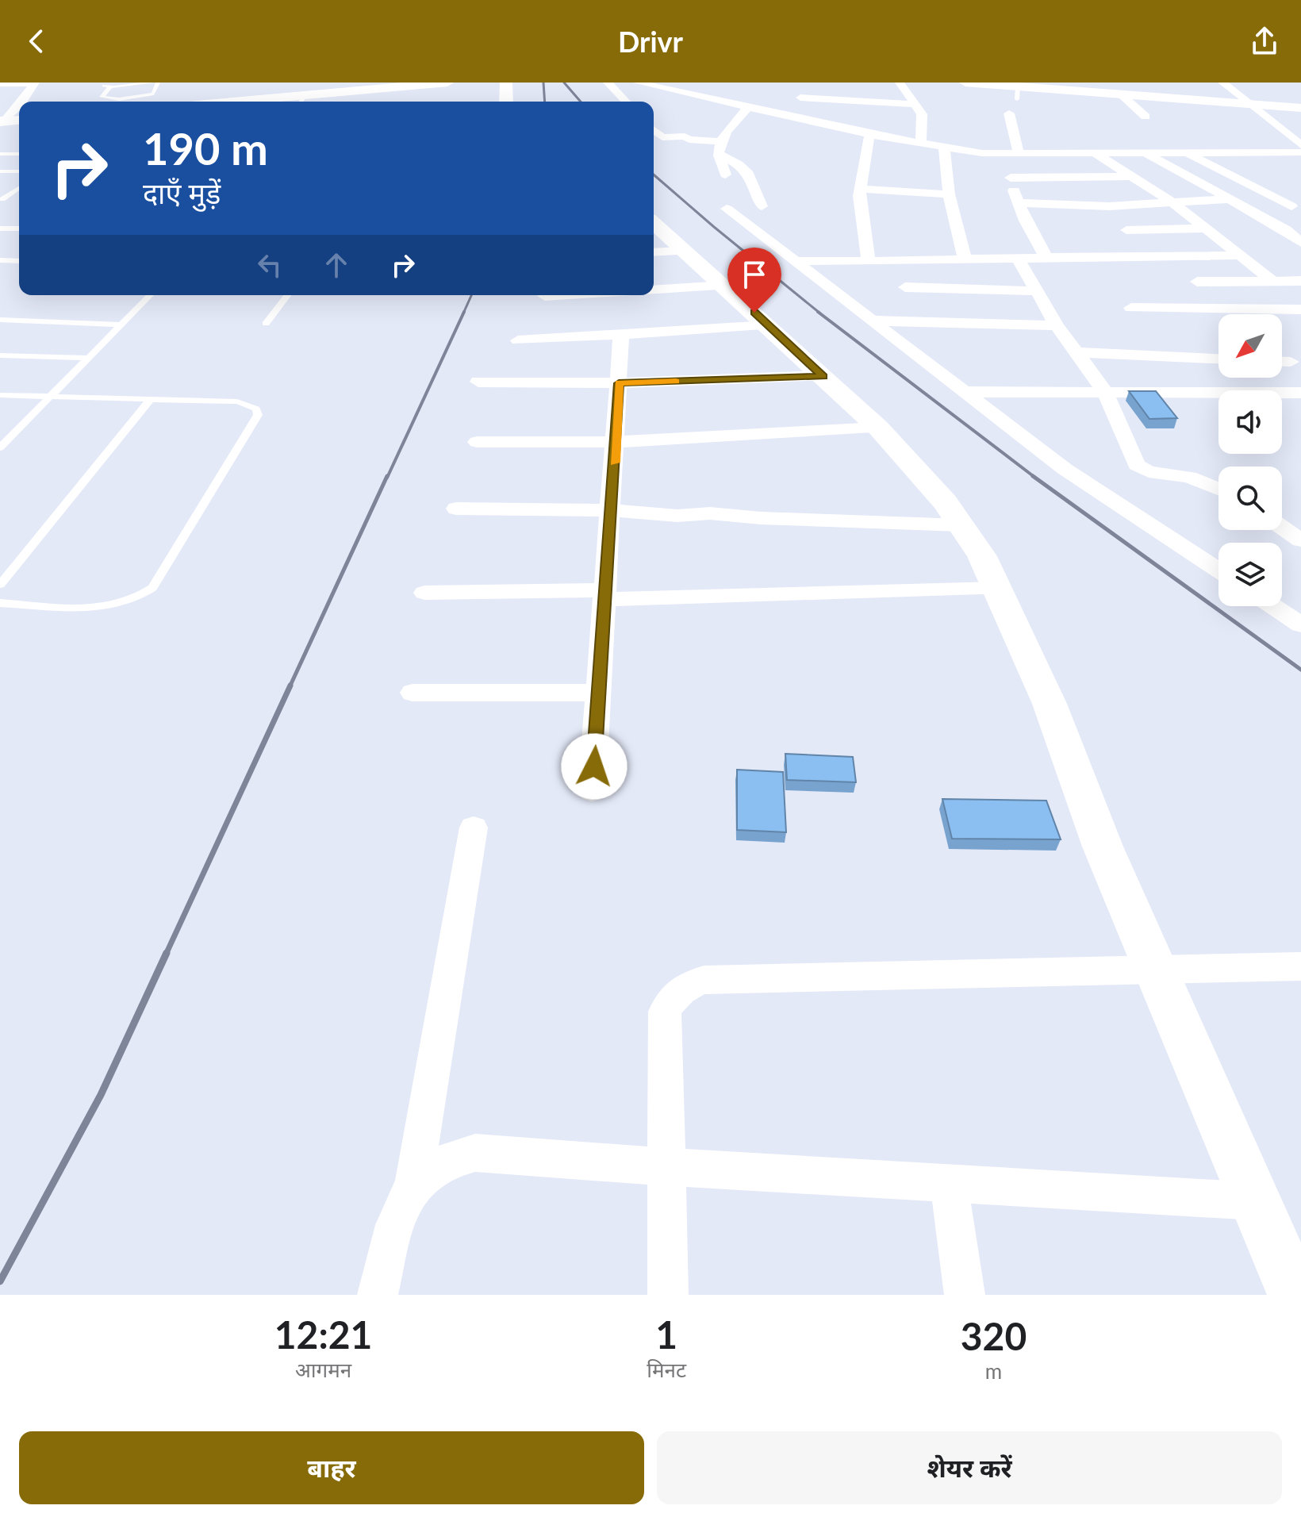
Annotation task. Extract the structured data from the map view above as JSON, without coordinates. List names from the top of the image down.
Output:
{
  "north": "bottom left",
  "page": {
    "header": "Drivr",
    "turn": ["190 m", "दाएँ मुड़ें"],
    "eta": [
      "12:21",
      "आगमन",
      "1",
      "मिनट",
      "320",
      "m"
    ],
    "buttons": ["बाहर", "शेयर करें"]
  }
}
